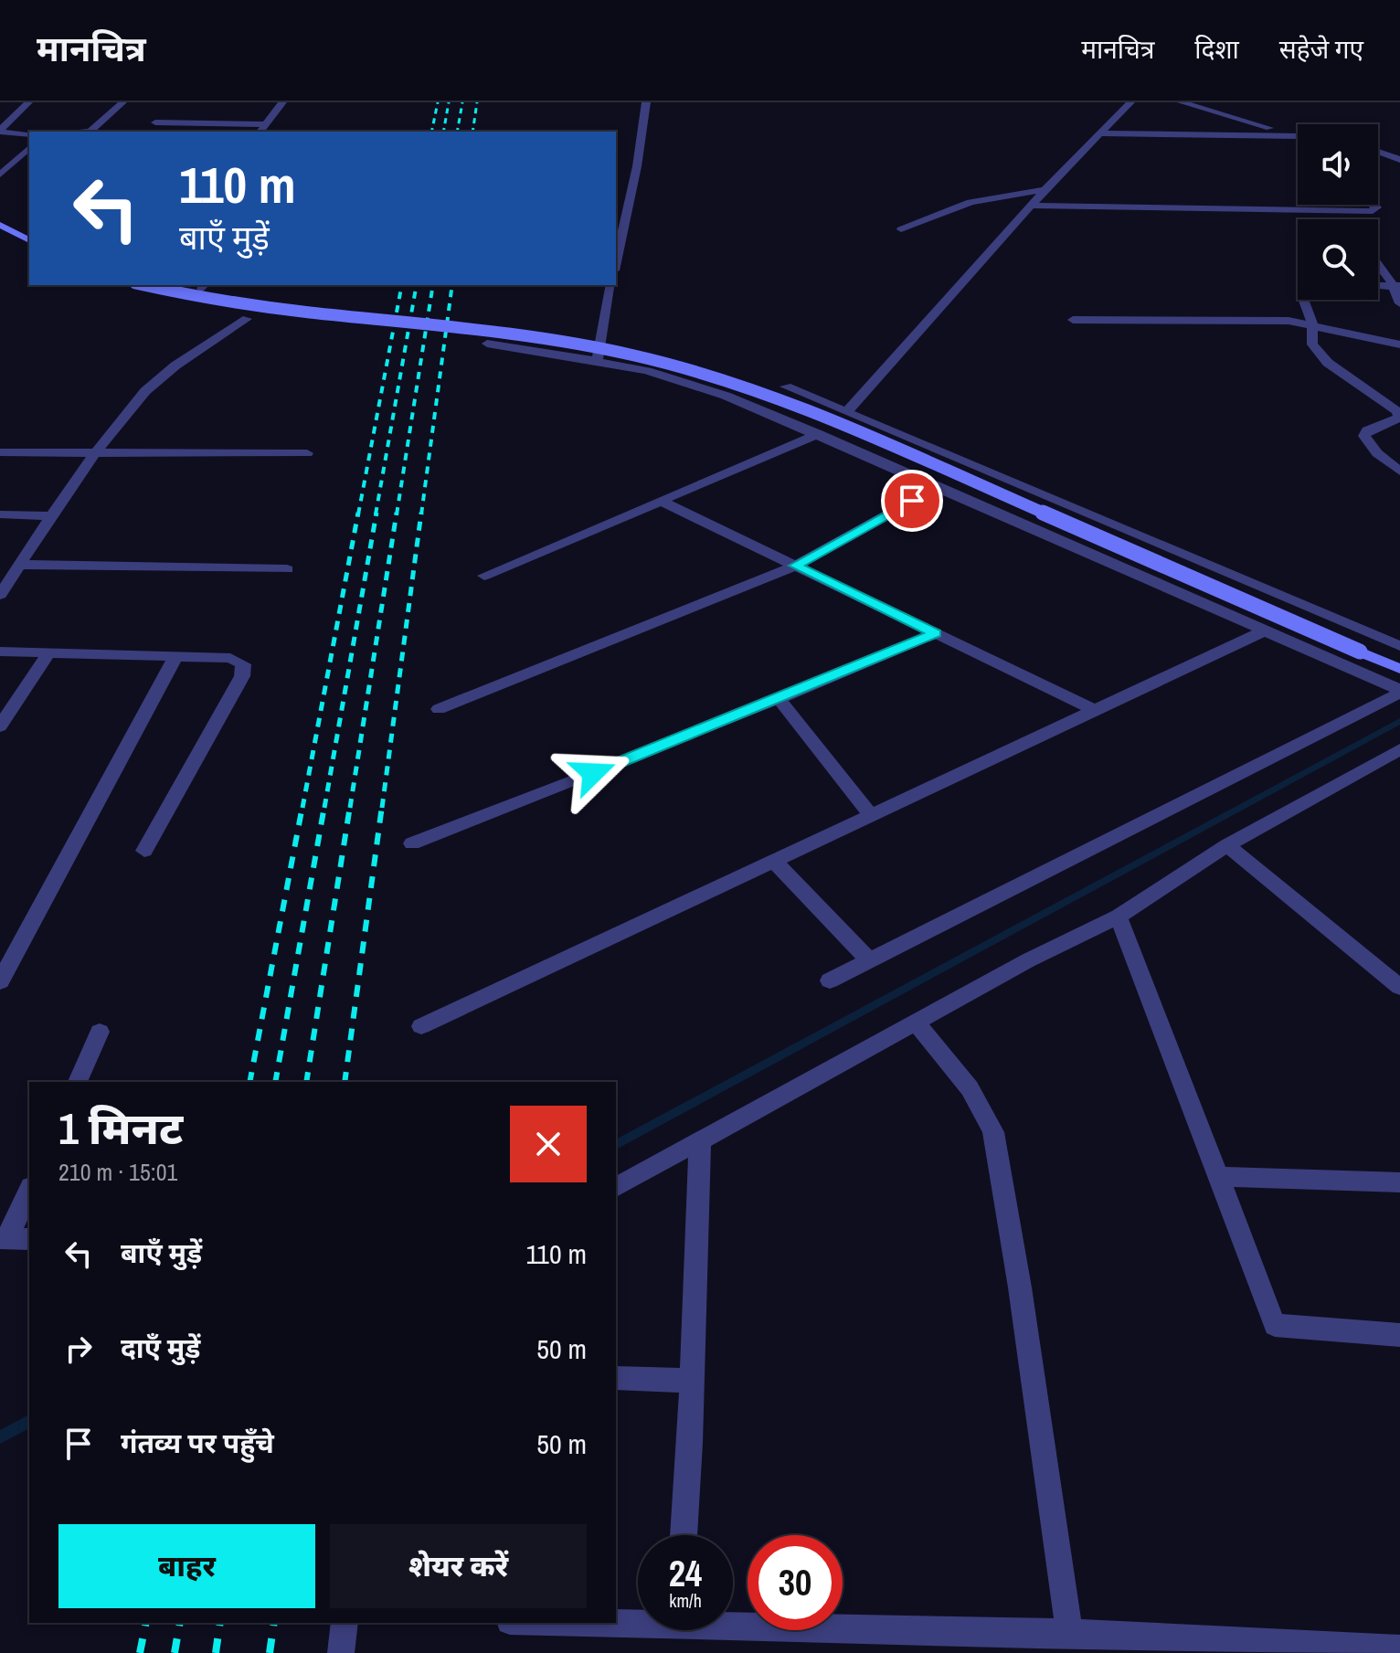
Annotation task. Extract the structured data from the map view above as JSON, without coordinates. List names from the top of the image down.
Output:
{
  "page": {
    "header": "मानचित्र",
    "nav": ["मानचित्र", "दिशा", "सहेजे गए"],
    "turn": ["110 m", "बाएँ मुड़ें"],
    "heading": ["1 मिनट", "210 m · 15:01"],
    "list": [
      {
        "name": "बाएँ मुड़ें",
        "value": "110 m"
      },
      {
        "name": "दाएँ मुड़ें",
        "value": "50 m"
      },
      {
        "name": "गंतव्य पर पहुँचे",
        "value": "50 m"
      }
    ],
    "buttons": ["बाहर", "शेयर करें"],
    "speed": "24 km/h",
    "limit": "30"
  }
}
